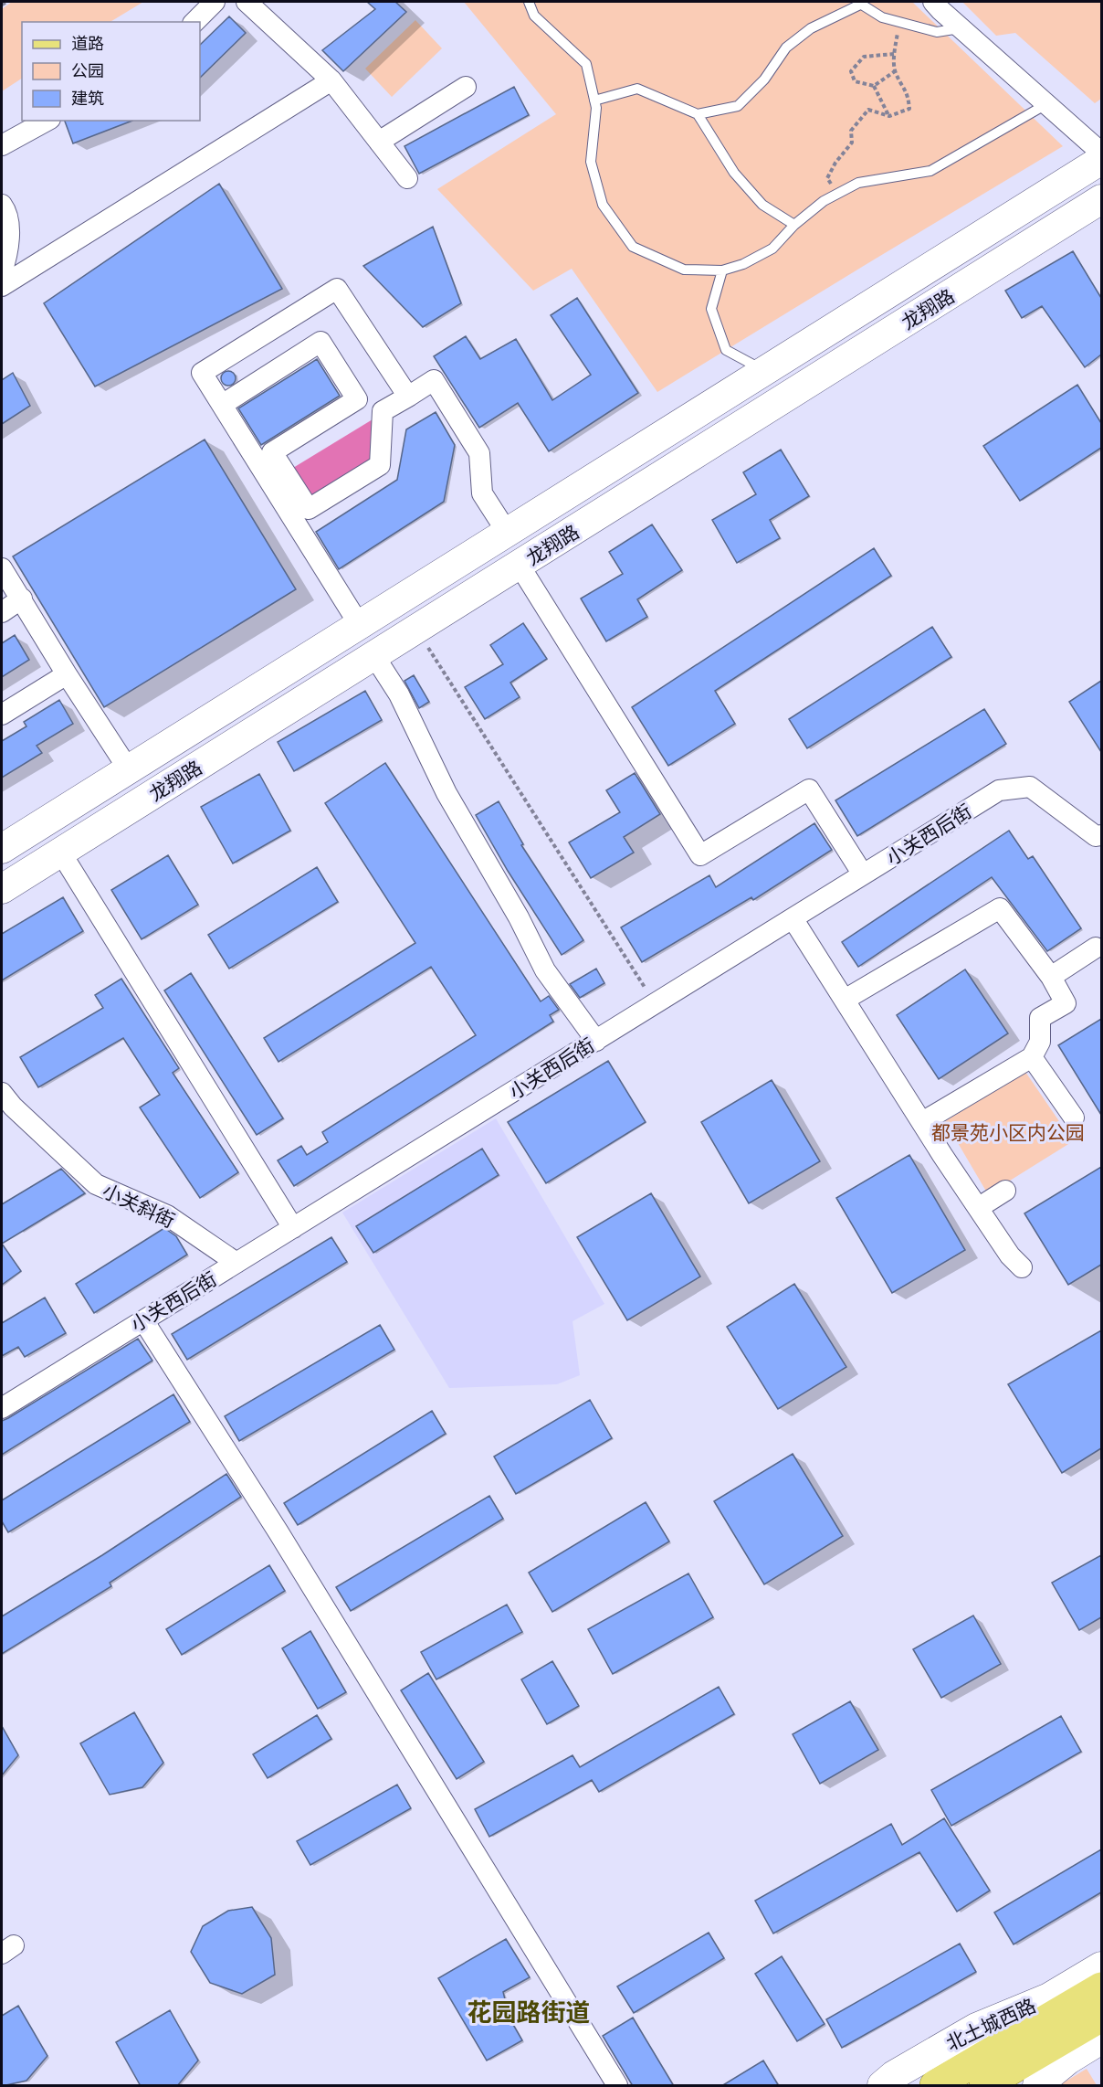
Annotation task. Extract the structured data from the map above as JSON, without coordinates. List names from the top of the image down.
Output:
{
  "streets": {
    "main road": ["北土城西路"],
    "street": ["龙翔路", "小关西后街", "小关斜街"]
  },
  "crossings": [
    ["小关西后街", "小关斜街"]
  ],
  "districts": ["花园路街道"],
  "parks": ["都景苑小区内公园"],
  "legend": ["道路", "公园", "建筑"]
}
